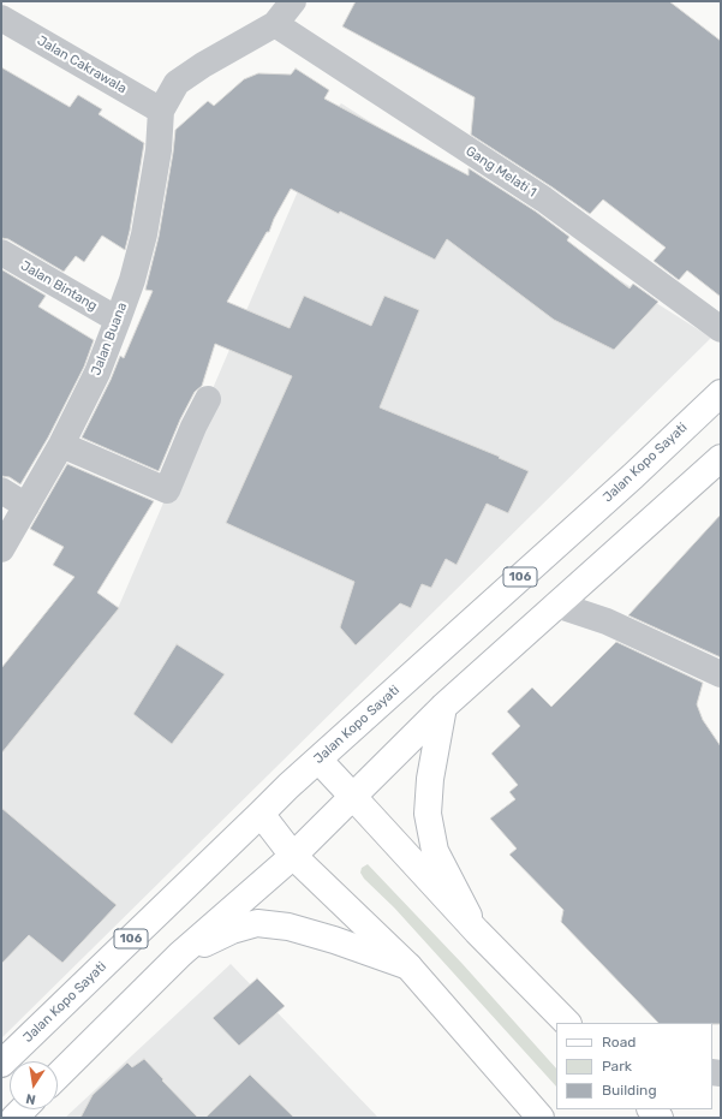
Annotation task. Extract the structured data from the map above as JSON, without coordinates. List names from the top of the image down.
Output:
{
  "streets": {
    "main road": ["Jalan Kopo Sayati", "106"],
    "street": [
      "Jalan Cakrawala",
      "Gang Melati 1",
      "Jalan Bintang",
      "Jalan Buana"
    ]
  },
  "crossings": [
    ["Jalan Cakrawala", "Jalan Buana"],
    ["Jalan Bintang", "Jalan Buana"]
  ],
  "legend": ["Road", "Park", "Building"],
  "north": "bottom"
}
